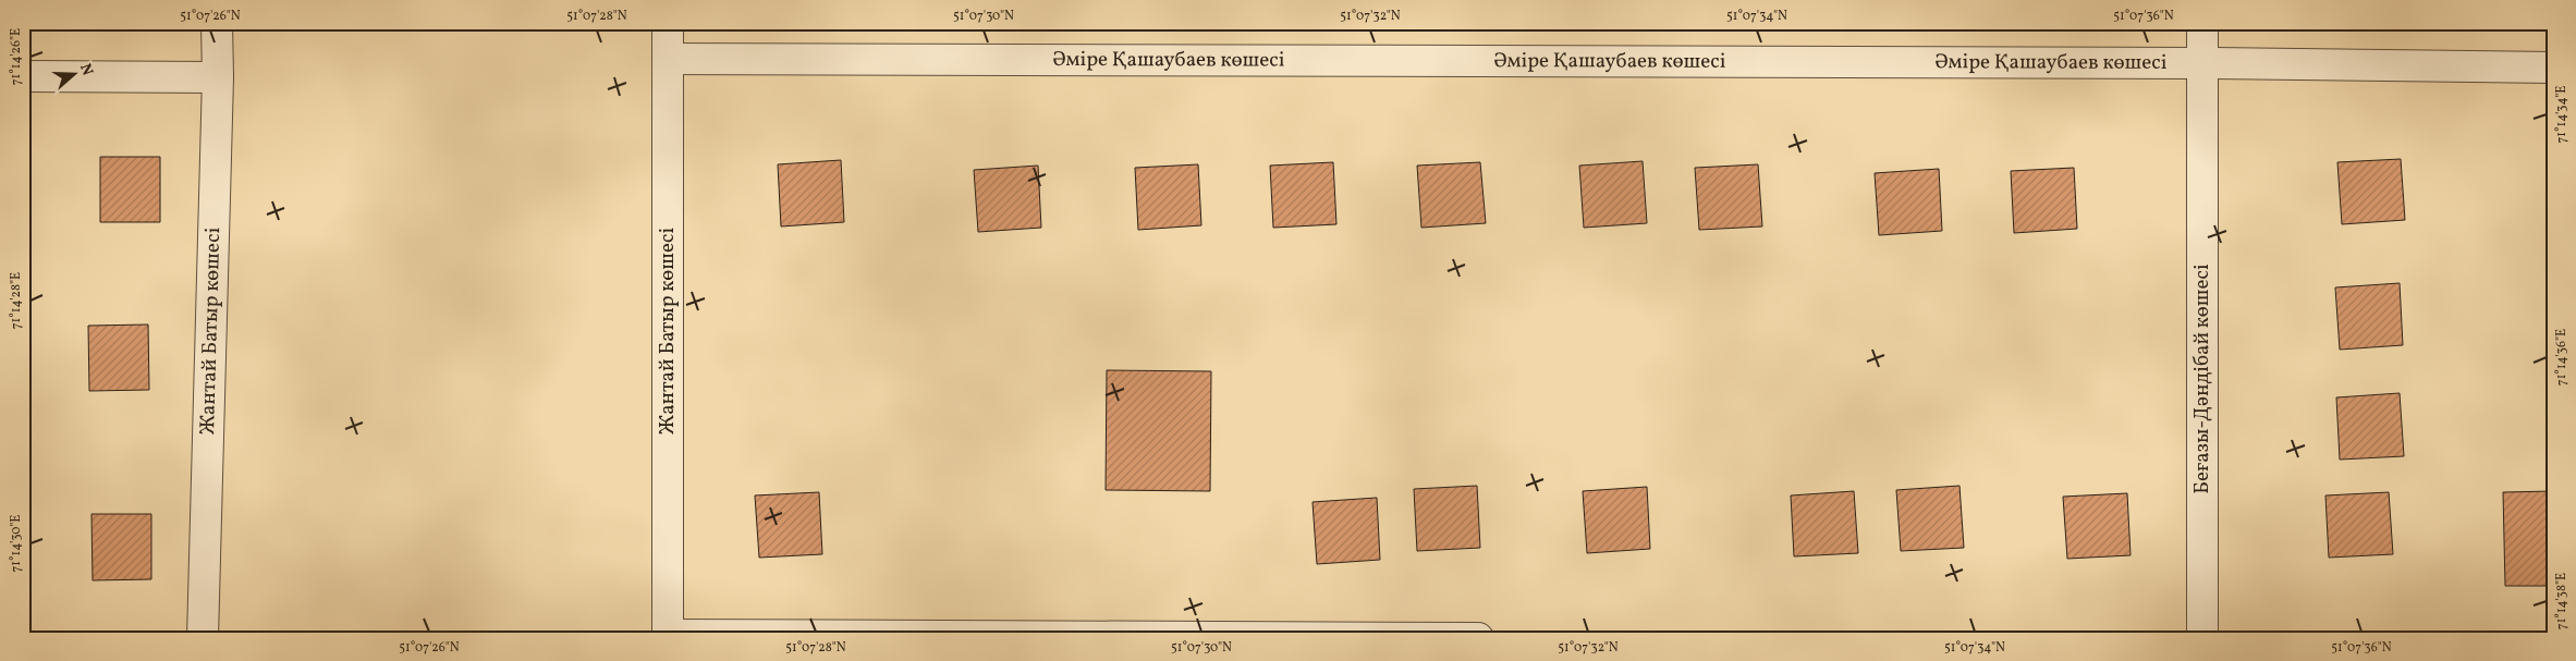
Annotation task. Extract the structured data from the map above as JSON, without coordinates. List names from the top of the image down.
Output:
{
  "streets": {
    "street": ["Әміре Қашаубаев көшесі", "Жантай Батыр көшесі", "Беғазы-Дәндібай көшесі"]
  },
  "crossings": [
    ["Әміре Қашаубаев көшесі", "Жантай Батыр көшесі"],
    ["Әміре Қашаубаев көшесі", "Беғазы-Дәндібай көшесі"]
  ],
  "north": "right",
  "coordinates": [
    "51°07'26\"N",
    "51°07'28\"N",
    "51°07'30\"N",
    "51°07'32\"N",
    "51°07'34\"N",
    "51°07'36\"N",
    "71°14'26\"E",
    "71°14'34\"E",
    "71°14'28\"E",
    "71°14'36\"E",
    "71°14'30\"E",
    "71°14'38\"E"
  ]
}
